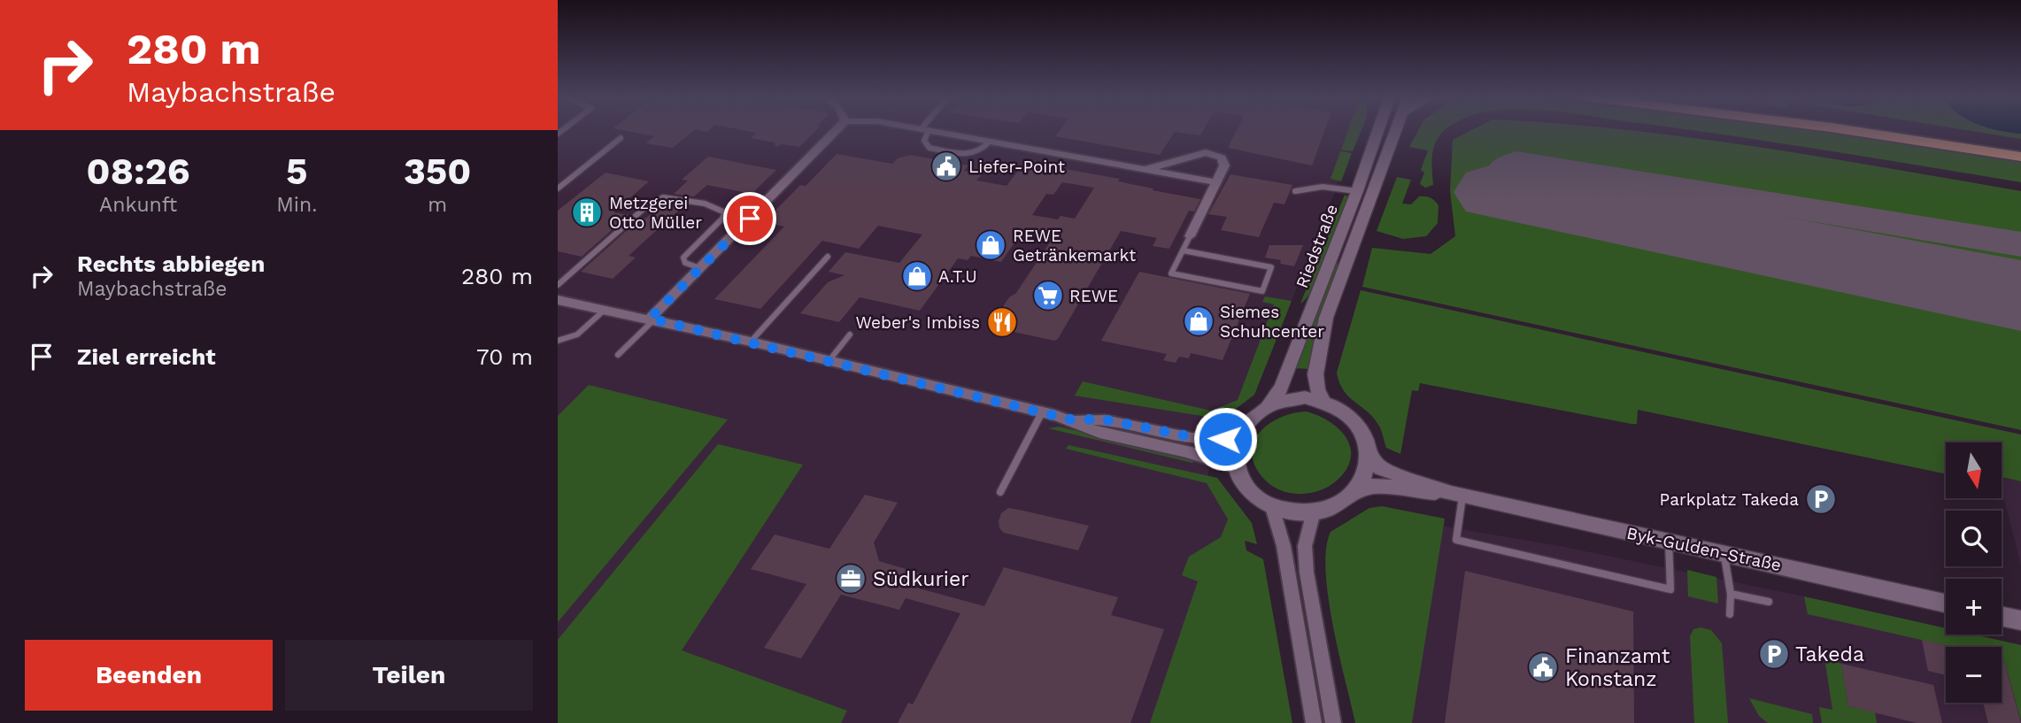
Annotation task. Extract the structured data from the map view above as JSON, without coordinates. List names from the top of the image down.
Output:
{
  "streets": {
    "street": ["Riedstraße", "Byk-Gulden-Straße"]
  },
  "crossings": [
    ["Riedstraße", "Byk-Gulden-Straße"]
  ],
  "places": {
    "public building": ["Liefer-Point", "Finanzamt Konstanz"],
    "building": ["Metzgerei Otto Müller"],
    "shop": ["REWE Getränkemarkt", "A.T.U", "Siemes Schuhcenter"],
    "supermarket": ["REWE"],
    "restaurant": ["Weber's Imbiss"],
    "parking": ["Parkplatz Takeda", "Takeda"],
    "office": ["Südkurier"]
  },
  "north": "bottom",
  "page": {
    "turn": ["280 m", "Maybachstraße"],
    "eta": [
      "08:26",
      "Ankunft",
      "5",
      "Min.",
      "350",
      "m"
    ],
    "list": [
      {
        "name": "Rechts abbiegen",
        "note": "Maybachstraße",
        "value": "280 m"
      },
      {
        "name": "Ziel erreicht",
        "value": "70 m"
      }
    ],
    "map_buttons": ["+", "−"],
    "buttons": ["Beenden", "Teilen"]
  }
}
